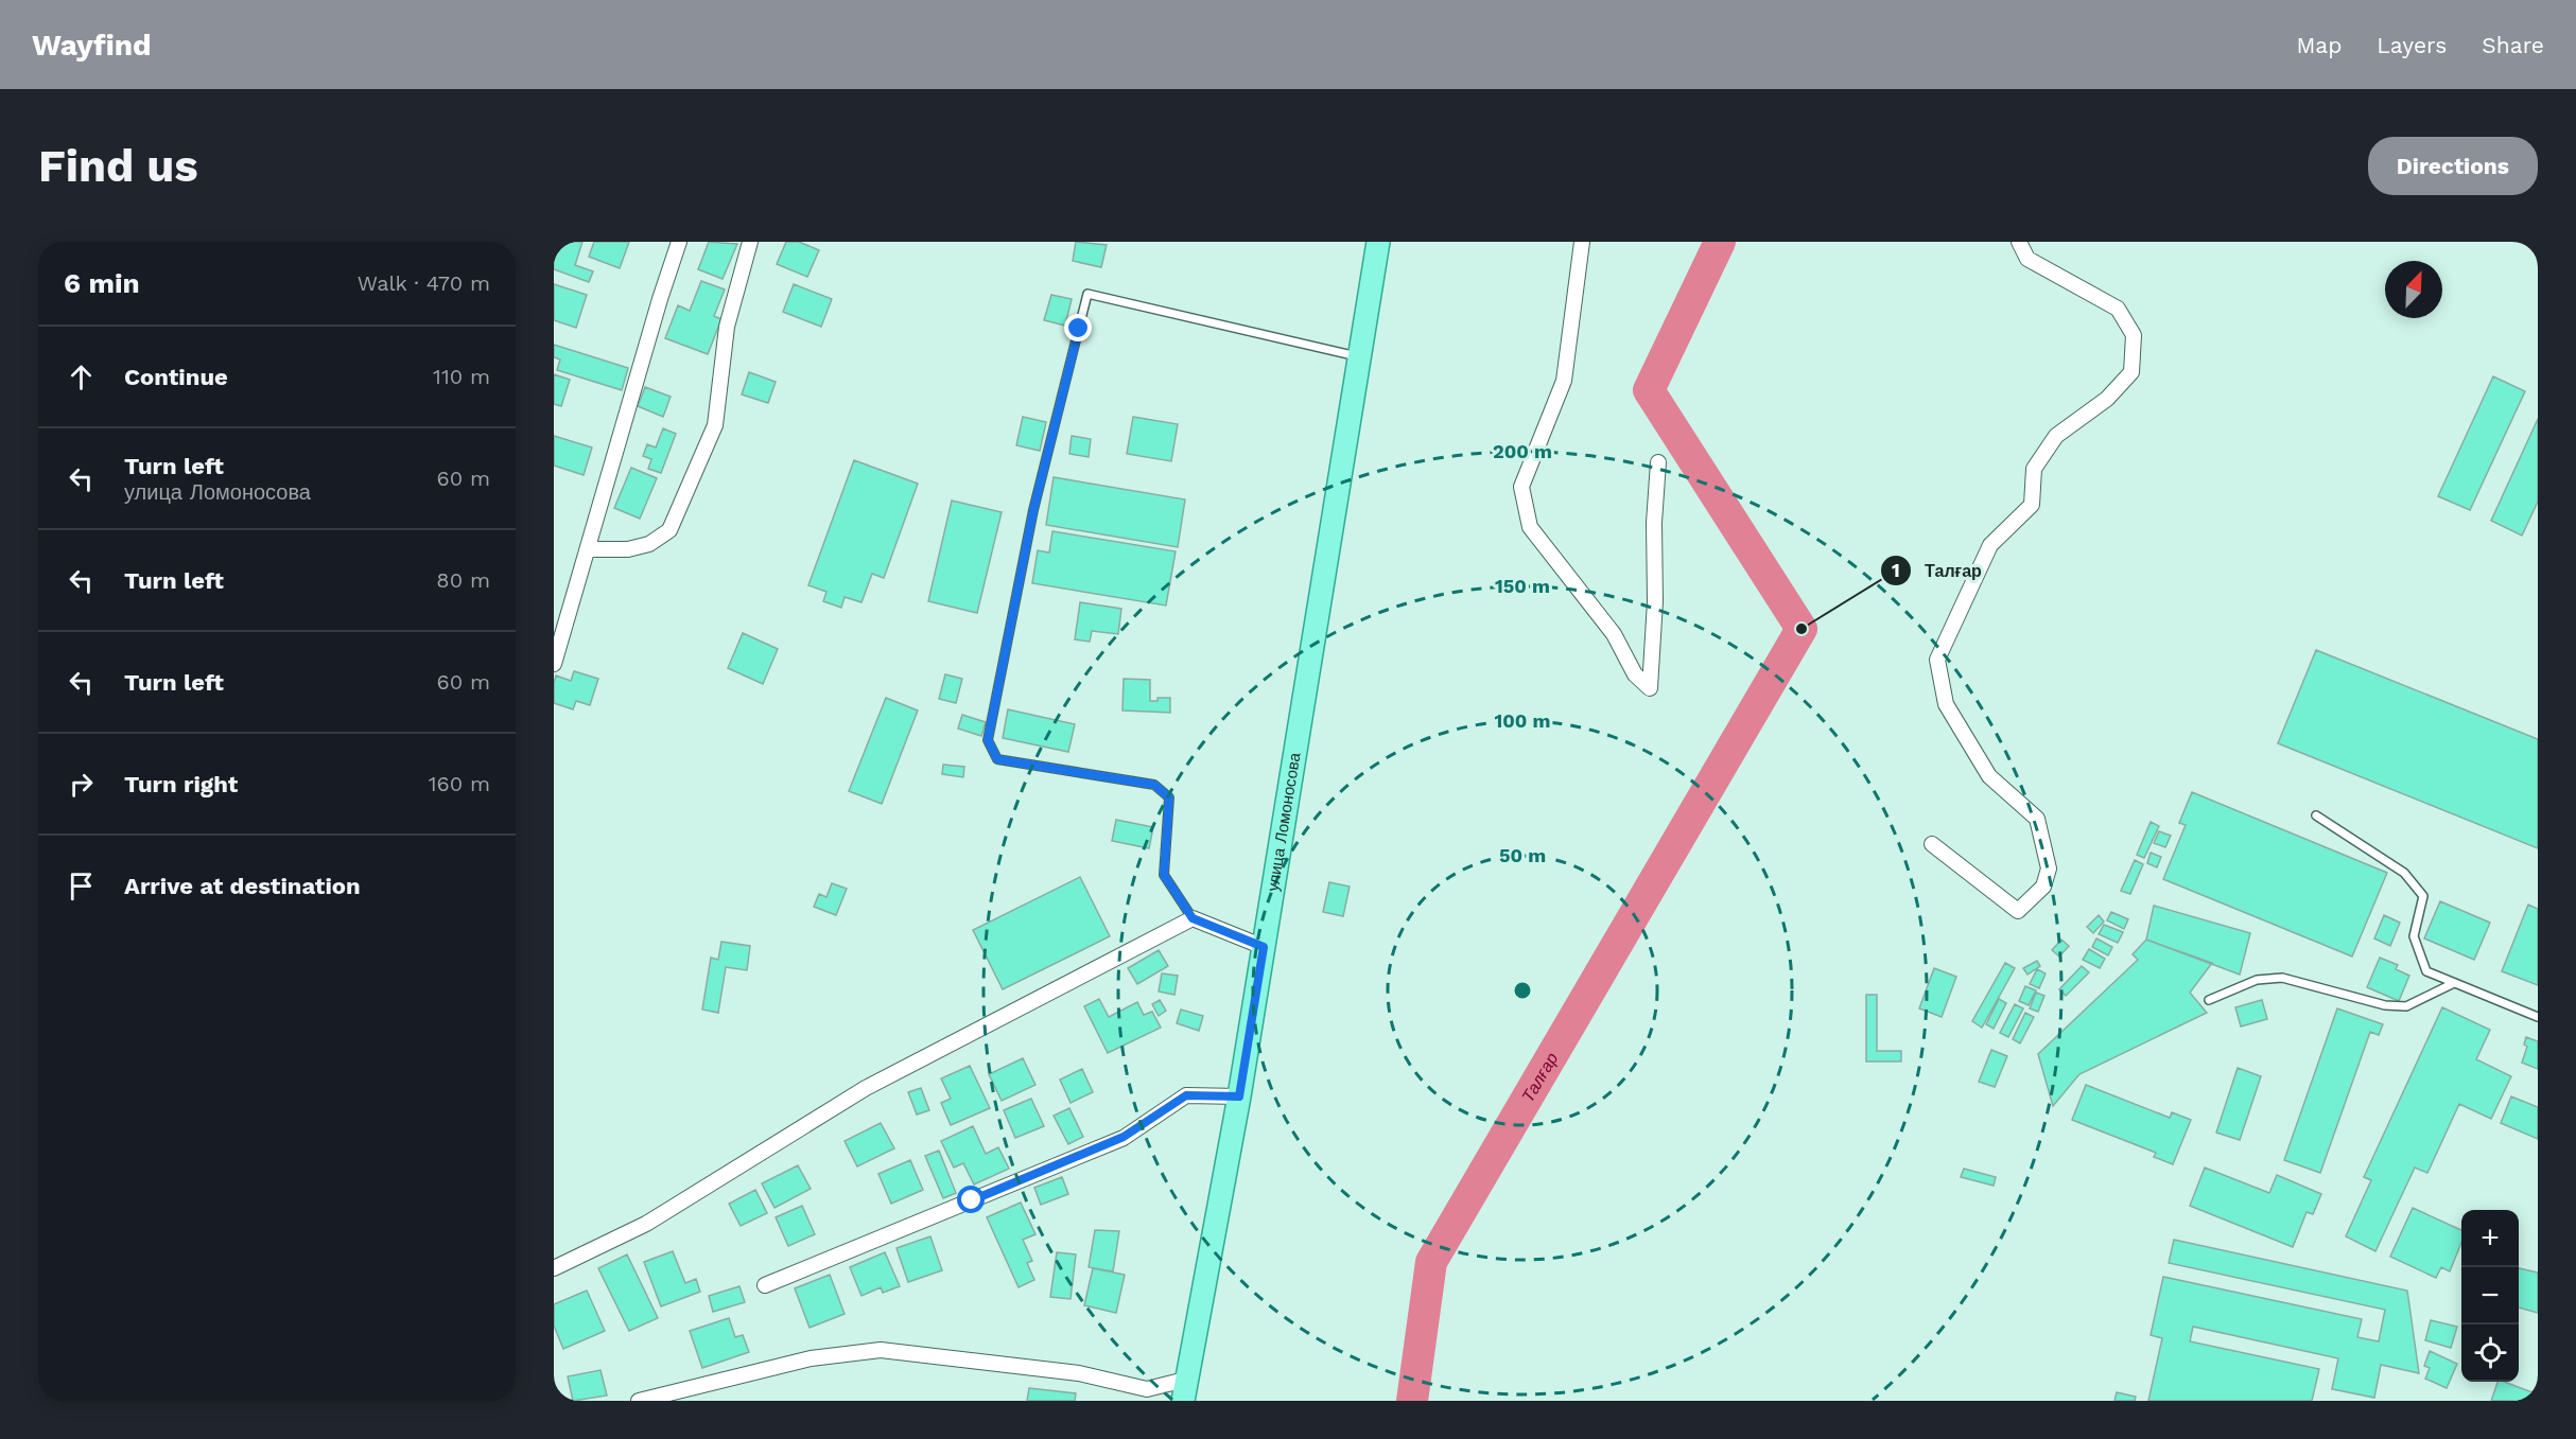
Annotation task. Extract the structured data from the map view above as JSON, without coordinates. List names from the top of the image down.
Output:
{
  "streets": {
    "main road": ["улица Ломоносова"]
  },
  "water": ["Талғар"],
  "places": ["Талғар"],
  "north": "top right",
  "page": {
    "header": "Wayfind",
    "nav": ["Map", "Layers", "Share"],
    "buttons": "Directions",
    "title": "Find us",
    "heading": ["6 min", "Walk · 470 m"],
    "list": [
      ["Continue", "110 m"],
      ["Turn left", "улица Ломоносова", "60 m"],
      ["Turn left", "80 m"],
      ["Turn left", "60 m"],
      ["Turn right", "160 m"],
      "Arrive at destination"
    ],
    "map_buttons": ["+", "−"]
  },
  "rings": [
    "200 m",
    "150 m",
    "100 m",
    "50 m"
  ]
}
